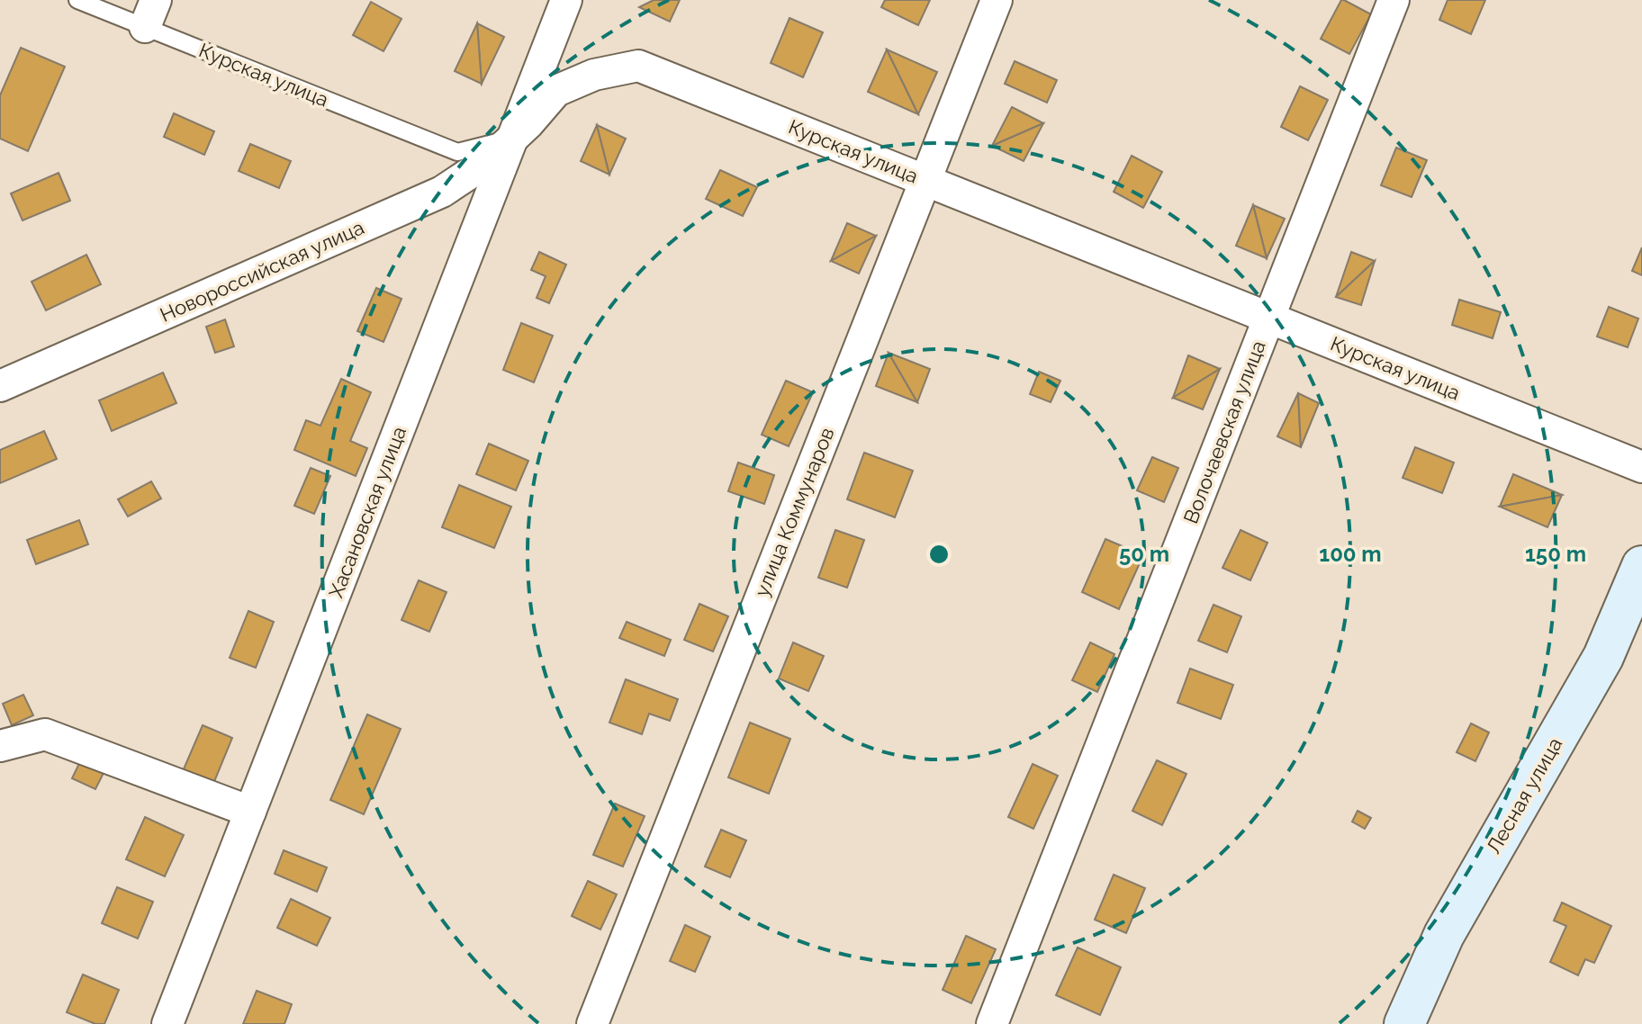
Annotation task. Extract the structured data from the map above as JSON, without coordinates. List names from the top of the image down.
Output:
{
  "streets": {
    "street": [
      "Курская улица",
      "Новороссийская улица",
      "Волочаевская улица",
      "Хасановская улица",
      "улица Коммунаров",
      "Лесная улица"
    ]
  },
  "crossings": [
    ["Курская улица", "Новороссийская улица"],
    ["Курская улица", "Волочаевская улица"],
    ["Курская улица", "Хасановская улица"],
    ["Курская улица", "улица Коммунаров"],
    ["Новороссийская улица", "Хасановская улица"]
  ],
  "rings": ["50 m", "100 m", "150 m"]
}
